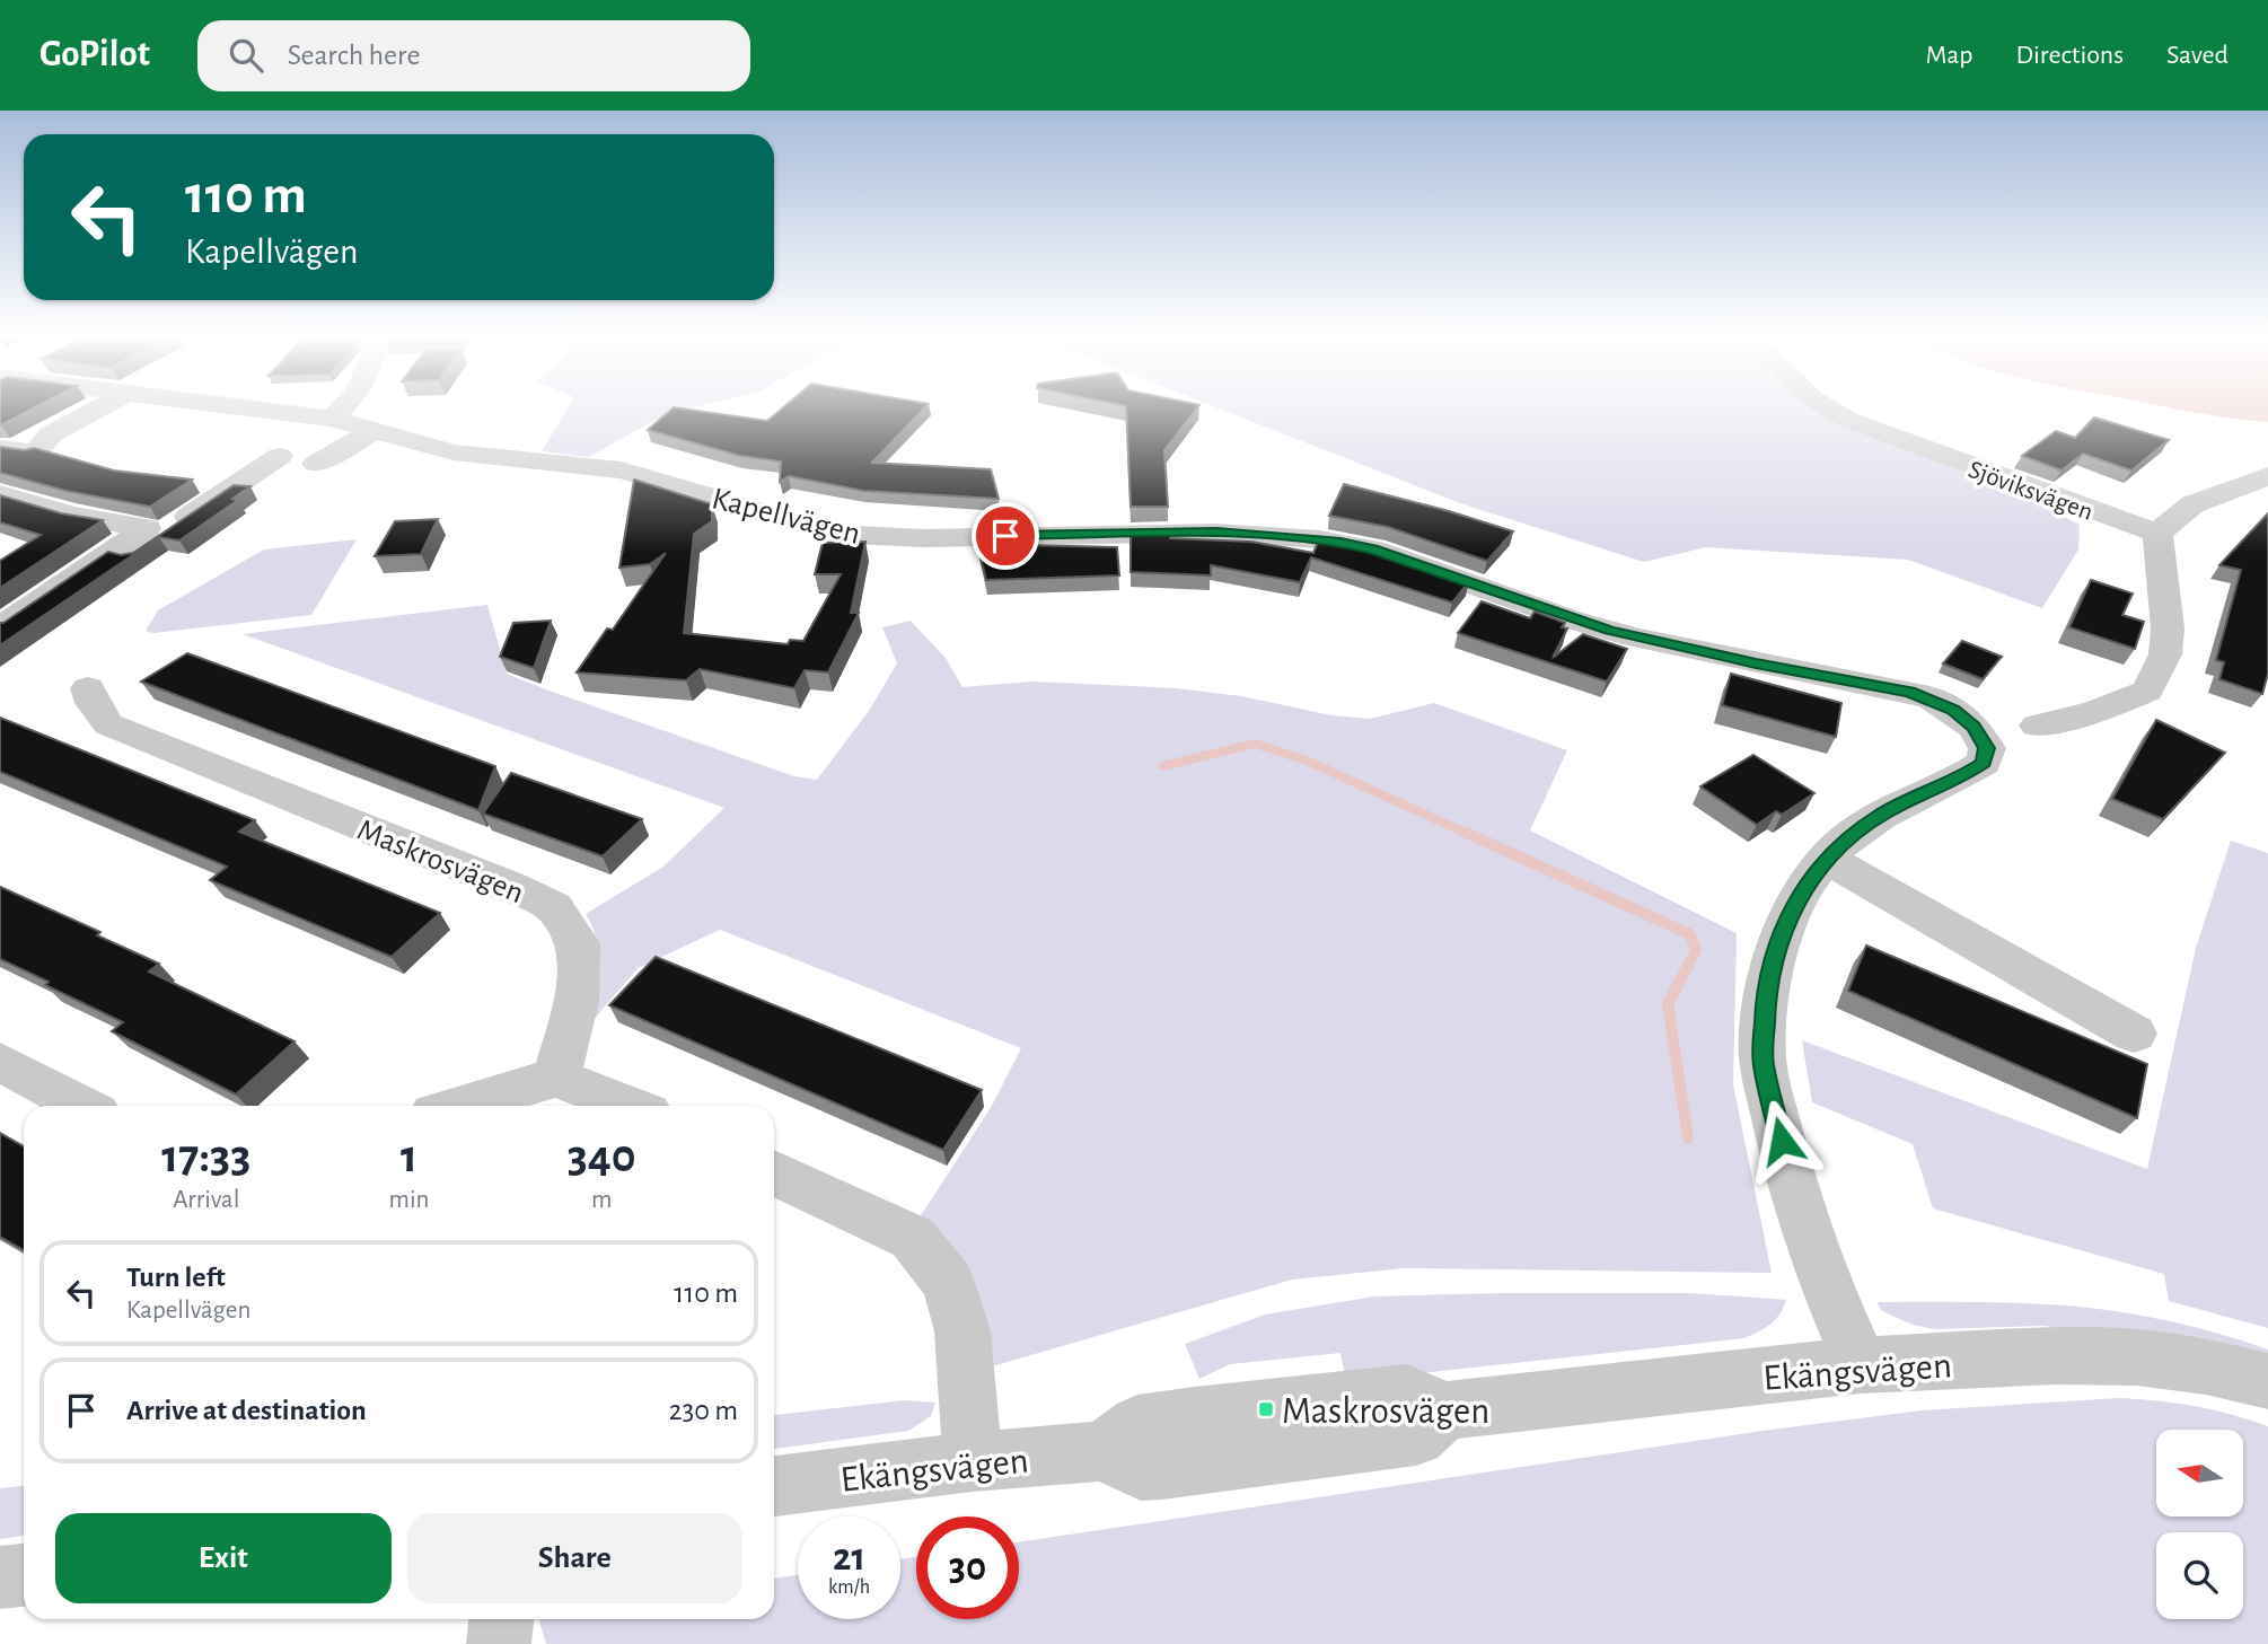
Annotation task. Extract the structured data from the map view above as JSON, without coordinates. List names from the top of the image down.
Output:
{
  "streets": {
    "street": [
      "Sjöviksvägen",
      "Kapellvägen",
      "Maskrosvägen",
      "Ekängsvägen"
    ]
  },
  "crossings": [
    ["Kapellvägen", "Ekängsvägen"]
  ],
  "places": {
    "transit": ["Maskrosvägen"]
  },
  "north": "left",
  "page": {
    "header": "GoPilot",
    "search": "Search here",
    "nav": ["Map", "Directions", "Saved"],
    "turn": ["110 m", "Kapellvägen"],
    "eta": [
      "17:33",
      "Arrival",
      "1",
      "min",
      "340",
      "m"
    ],
    "list": [
      {
        "name": "Turn left",
        "note": "Kapellvägen",
        "value": "110 m"
      },
      {
        "name": "Arrive at destination",
        "value": "230 m"
      }
    ],
    "buttons": ["Exit", "Share"],
    "speed": "21 km/h",
    "limit": "30"
  }
}
